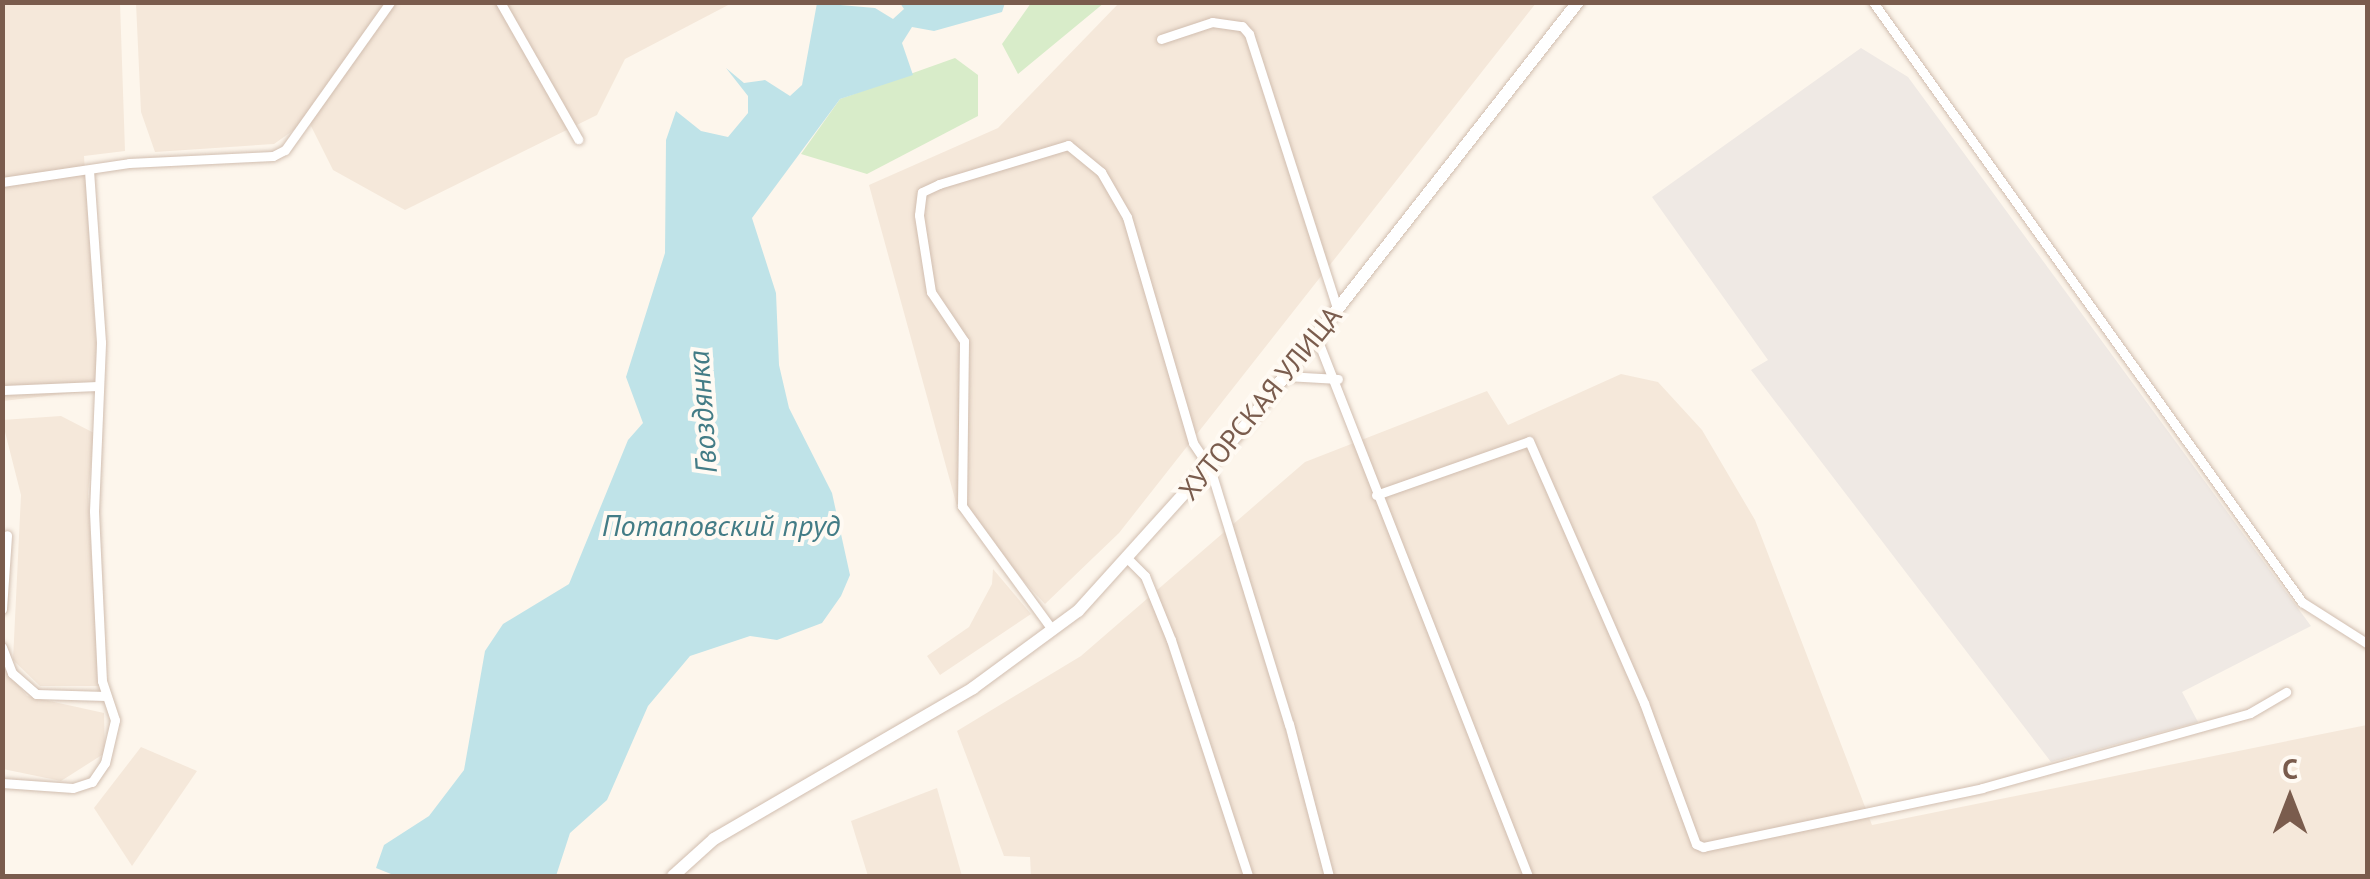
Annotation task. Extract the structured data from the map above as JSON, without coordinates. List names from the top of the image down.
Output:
{
  "streets": {
    "main road": ["ХУТОРСКАЯ УЛИЦА"]
  },
  "water": ["Гвоздянка", "Потаповский пруд"],
  "north": "top"
}
